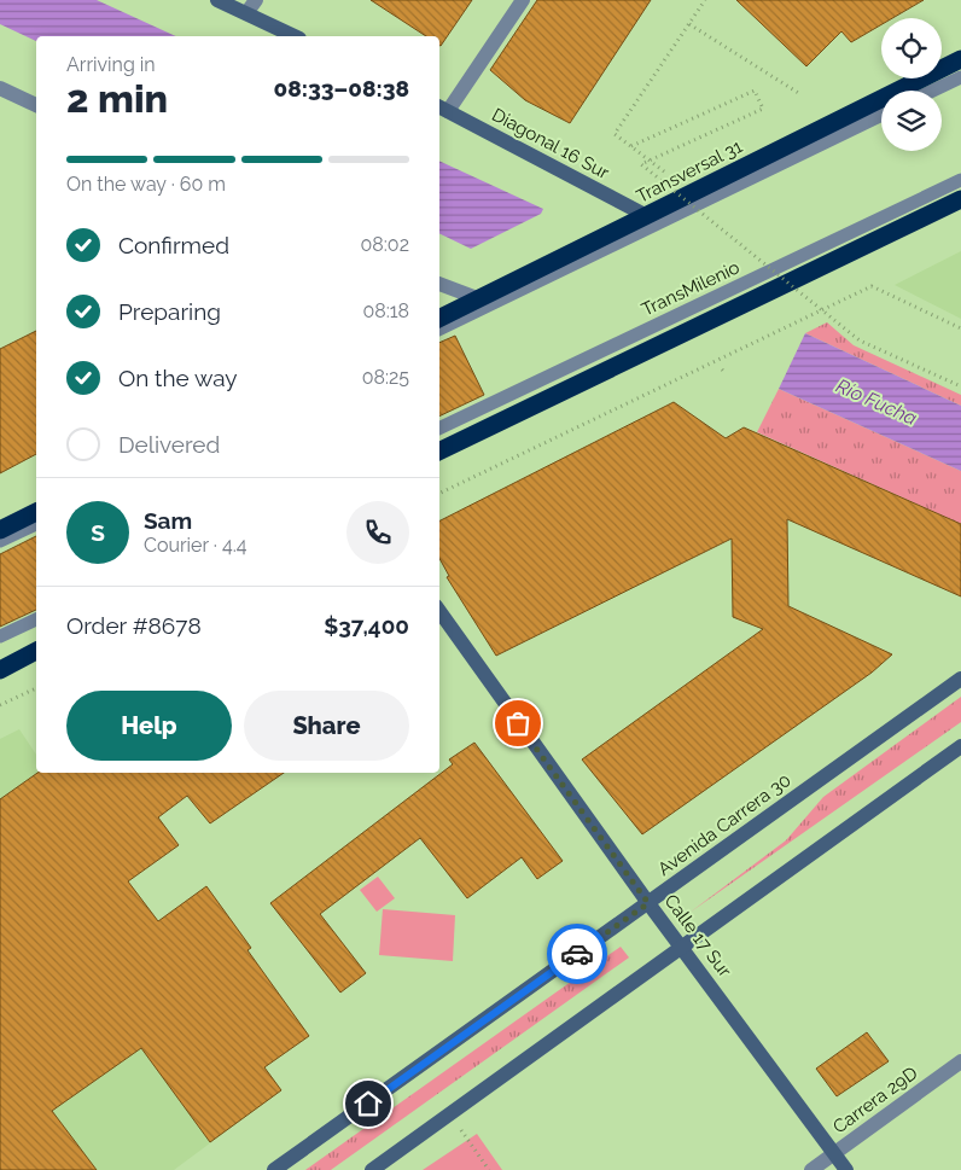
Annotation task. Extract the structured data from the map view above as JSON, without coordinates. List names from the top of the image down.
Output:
{
  "streets": {
    "highway": ["Transversal 31"],
    "main road": ["Diagonal 16 Sur", "Avenida Carrera 30", "Calle 17 Sur"],
    "street": ["Carrera 29D"],
    "lane": ["TransMilenio"]
  },
  "crossings": [
    ["Diagonal 16 Sur", "Transversal 31"],
    ["Avenida Carrera 30", "Calle 17 Sur"],
    ["Calle 17 Sur", "Carrera 29D"]
  ],
  "water": ["Río Fucha"],
  "page": {
    "heading": ["2 min", "Arriving in", "08:33–08:38"],
    "panel": [
      "Sam",
      "Courier · 4.4",
      "Order #8678",
      "$37,400"
    ],
    "bar": "On the way · 60 m",
    "list": [
      ["Confirmed", "08:02"],
      ["Preparing", "08:18"],
      ["On the way", "08:25"],
      "Delivered"
    ],
    "round": "S",
    "buttons": ["Help", "Share"]
  }
}
